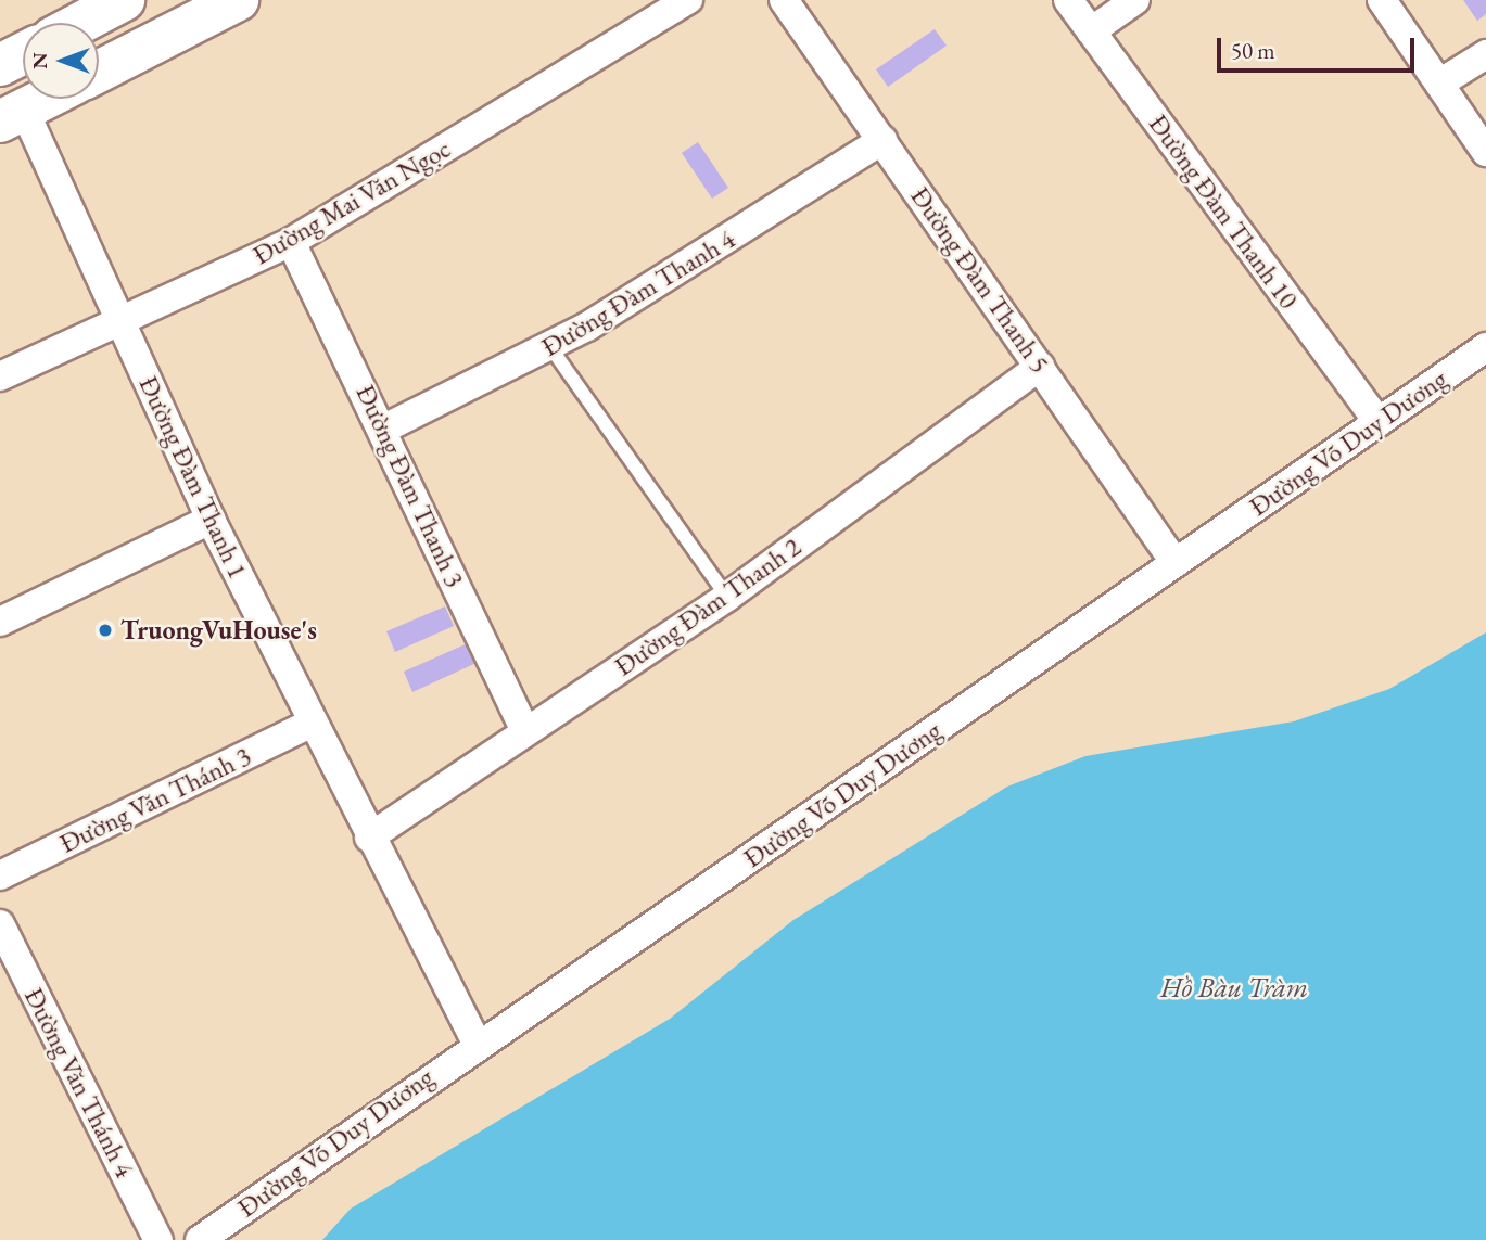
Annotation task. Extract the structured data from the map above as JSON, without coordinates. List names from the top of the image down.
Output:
{
  "streets": {
    "street": [
      "Đường Mai Văn Ngọc",
      "Đường Đàm Thanh 10",
      "Đường Đàm Thanh 5",
      "Đường Đàm Thanh 4",
      "Đường Võ Duy Dương",
      "Đường Đàm Thanh 1",
      "Đường Đàm Thanh 3",
      "Đường Đàm Thanh 2",
      "Đường Văn Thánh 3",
      "Đường Văn Thánh 4"
    ]
  },
  "crossings": [
    ["Đường Mai Văn Ngọc", "Đường Đàm Thanh 1"],
    ["Đường Mai Văn Ngọc", "Đường Đàm Thanh 3"],
    ["Đường Đàm Thanh 10", "Đường Võ Duy Dương"],
    ["Đường Đàm Thanh 5", "Đường Đàm Thanh 4"],
    ["Đường Đàm Thanh 5", "Đường Võ Duy Dương"],
    ["Đường Đàm Thanh 5", "Đường Đàm Thanh 2"],
    ["Đường Đàm Thanh 4", "Đường Đàm Thanh 3"],
    ["Đường Võ Duy Dương", "Đường Đàm Thanh 1"],
    ["Đường Đàm Thanh 1", "Đường Đàm Thanh 2"],
    ["Đường Đàm Thanh 1", "Đường Văn Thánh 3"],
    ["Đường Đàm Thanh 3", "Đường Đàm Thanh 2"]
  ],
  "water": ["Hồ Bàu Tràm"],
  "places": ["TruongVuHouse's"],
  "scale_bar": "50 m",
  "north": "left"
}
